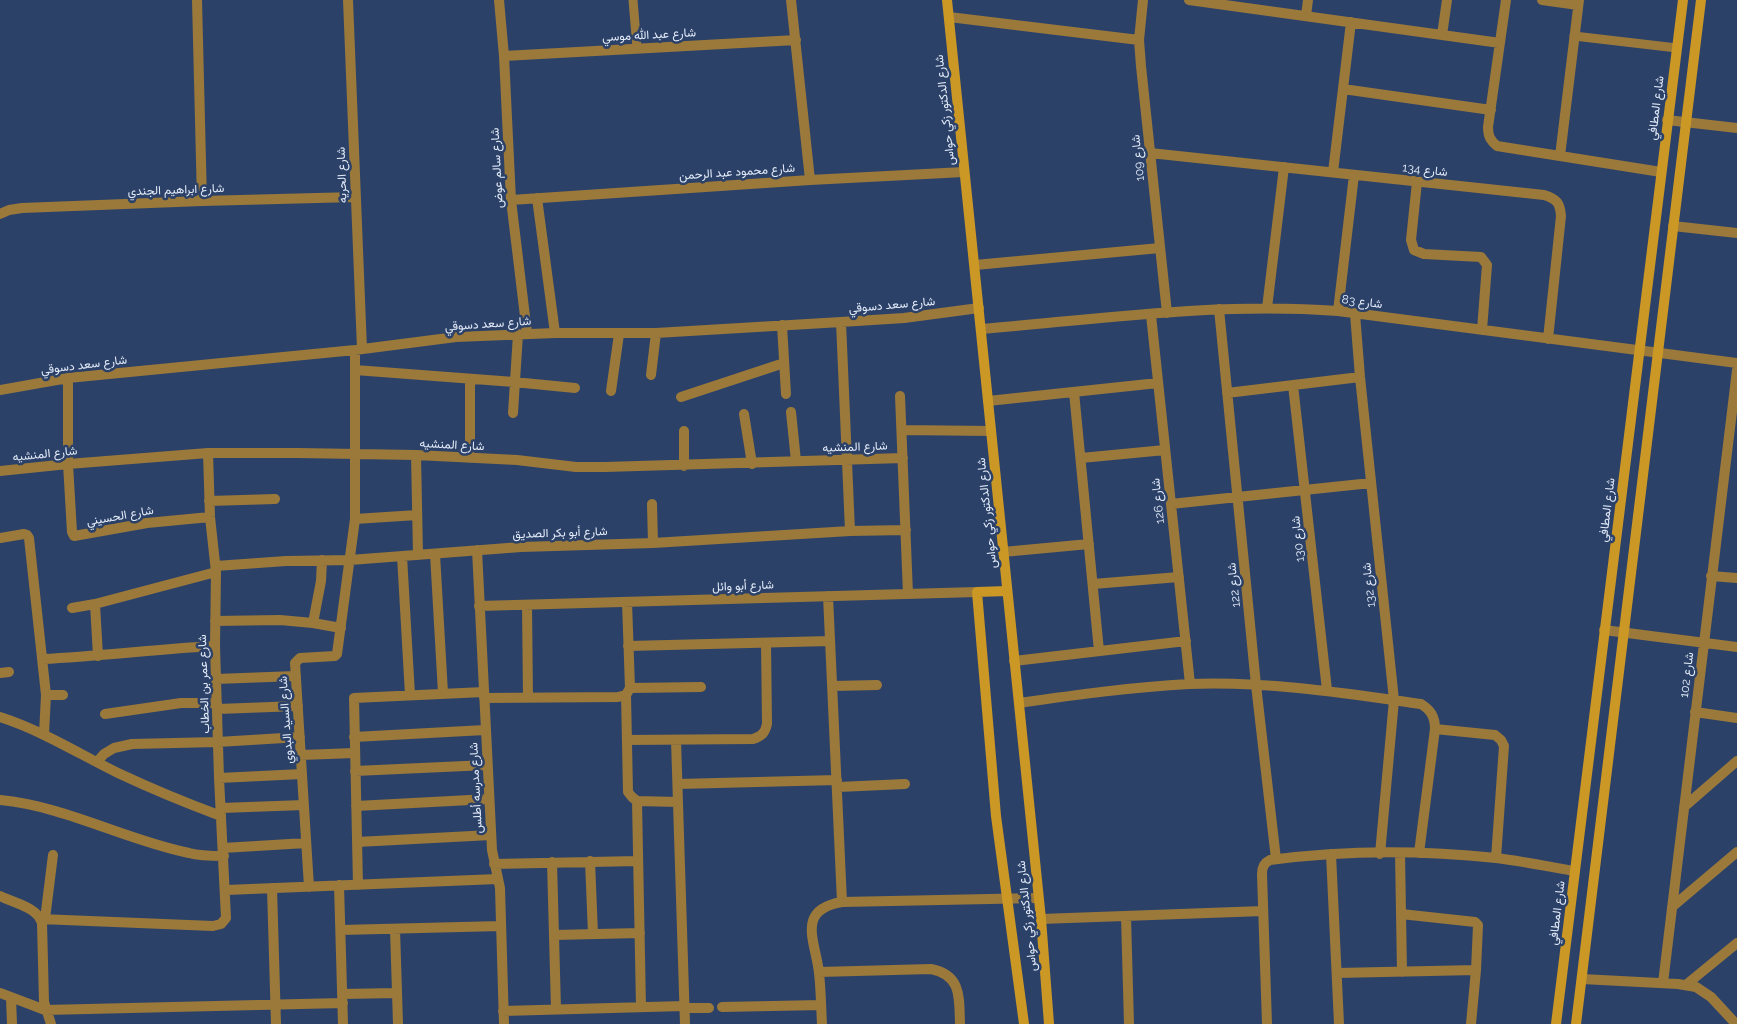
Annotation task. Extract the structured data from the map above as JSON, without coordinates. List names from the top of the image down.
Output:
{
  "streets": {
    "street": [
      "شارع عبد الله موسي",
      "شارع المطافي",
      "شارع الدكتور زكي حواس",
      "شارع 109",
      "شارع سالم عوض",
      "شارع 134",
      "شارع محمود عبد الرحمن",
      "شارع الحريه",
      "شارع ابراهيم الجندي",
      "شارع 83",
      "شارع سعد دسوقي",
      "شارع المنشيه",
      "شارع 126",
      "شارع الحسيني",
      "شارع أبو بكر الصديق",
      "شارع 130",
      "شارع 122",
      "شارع 132",
      "شارع أبو وائل",
      "شارع 102",
      "شارع عمر بن الخطاب",
      "شارع السيد البدوي",
      "شارع مدرسه أطلس"
    ]
  },
  "crossings": [
    ["شارع عبد الله موسي", "شارع سالم عوض"],
    ["شارع المطافي", "شارع 83"],
    ["شارع الدكتور زكي حواس", "شارع محمود عبد الرحمن"],
    ["شارع الدكتور زكي حواس", "شارع 83"],
    ["شارع الدكتور زكي حواس", "شارع سعد دسوقي"],
    ["شارع الدكتور زكي حواس", "شارع أبو وائل"],
    ["شارع 109", "شارع 134"],
    ["شارع 109", "شارع 83"],
    ["شارع سالم عوض", "شارع محمود عبد الرحمن"],
    ["شارع سالم عوض", "شارع سعد دسوقي"],
    ["شارع 134", "شارع 83"],
    ["شارع الحريه", "شارع ابراهيم الجندي"],
    ["شارع الحريه", "شارع سعد دسوقي"],
    ["شارع الحريه", "شارع المنشيه"],
    ["شارع الحريه", "شارع أبو بكر الصديق"],
    ["شارع الحريه", "شارع السيد البدوي"],
    ["شارع 83", "شارع 126"],
    ["شارع 83", "شارع 122"],
    ["شارع 83", "شارع 132"],
    ["شارع سعد دسوقي", "شارع الحسيني"],
    ["شارع المنشيه", "شارع الحسيني"],
    ["شارع المنشيه", "شارع عمر بن الخطاب"],
    ["شارع الحسيني", "شارع عمر بن الخطاب"],
    ["شارع أبو بكر الصديق", "شارع عمر بن الخطاب"],
    ["شارع أبو بكر الصديق", "شارع السيد البدوي"],
    ["شارع أبو بكر الصديق", "شارع مدرسه أطلس"],
    ["شارع أبو وائل", "شارع مدرسه أطلس"]
  ]
}
